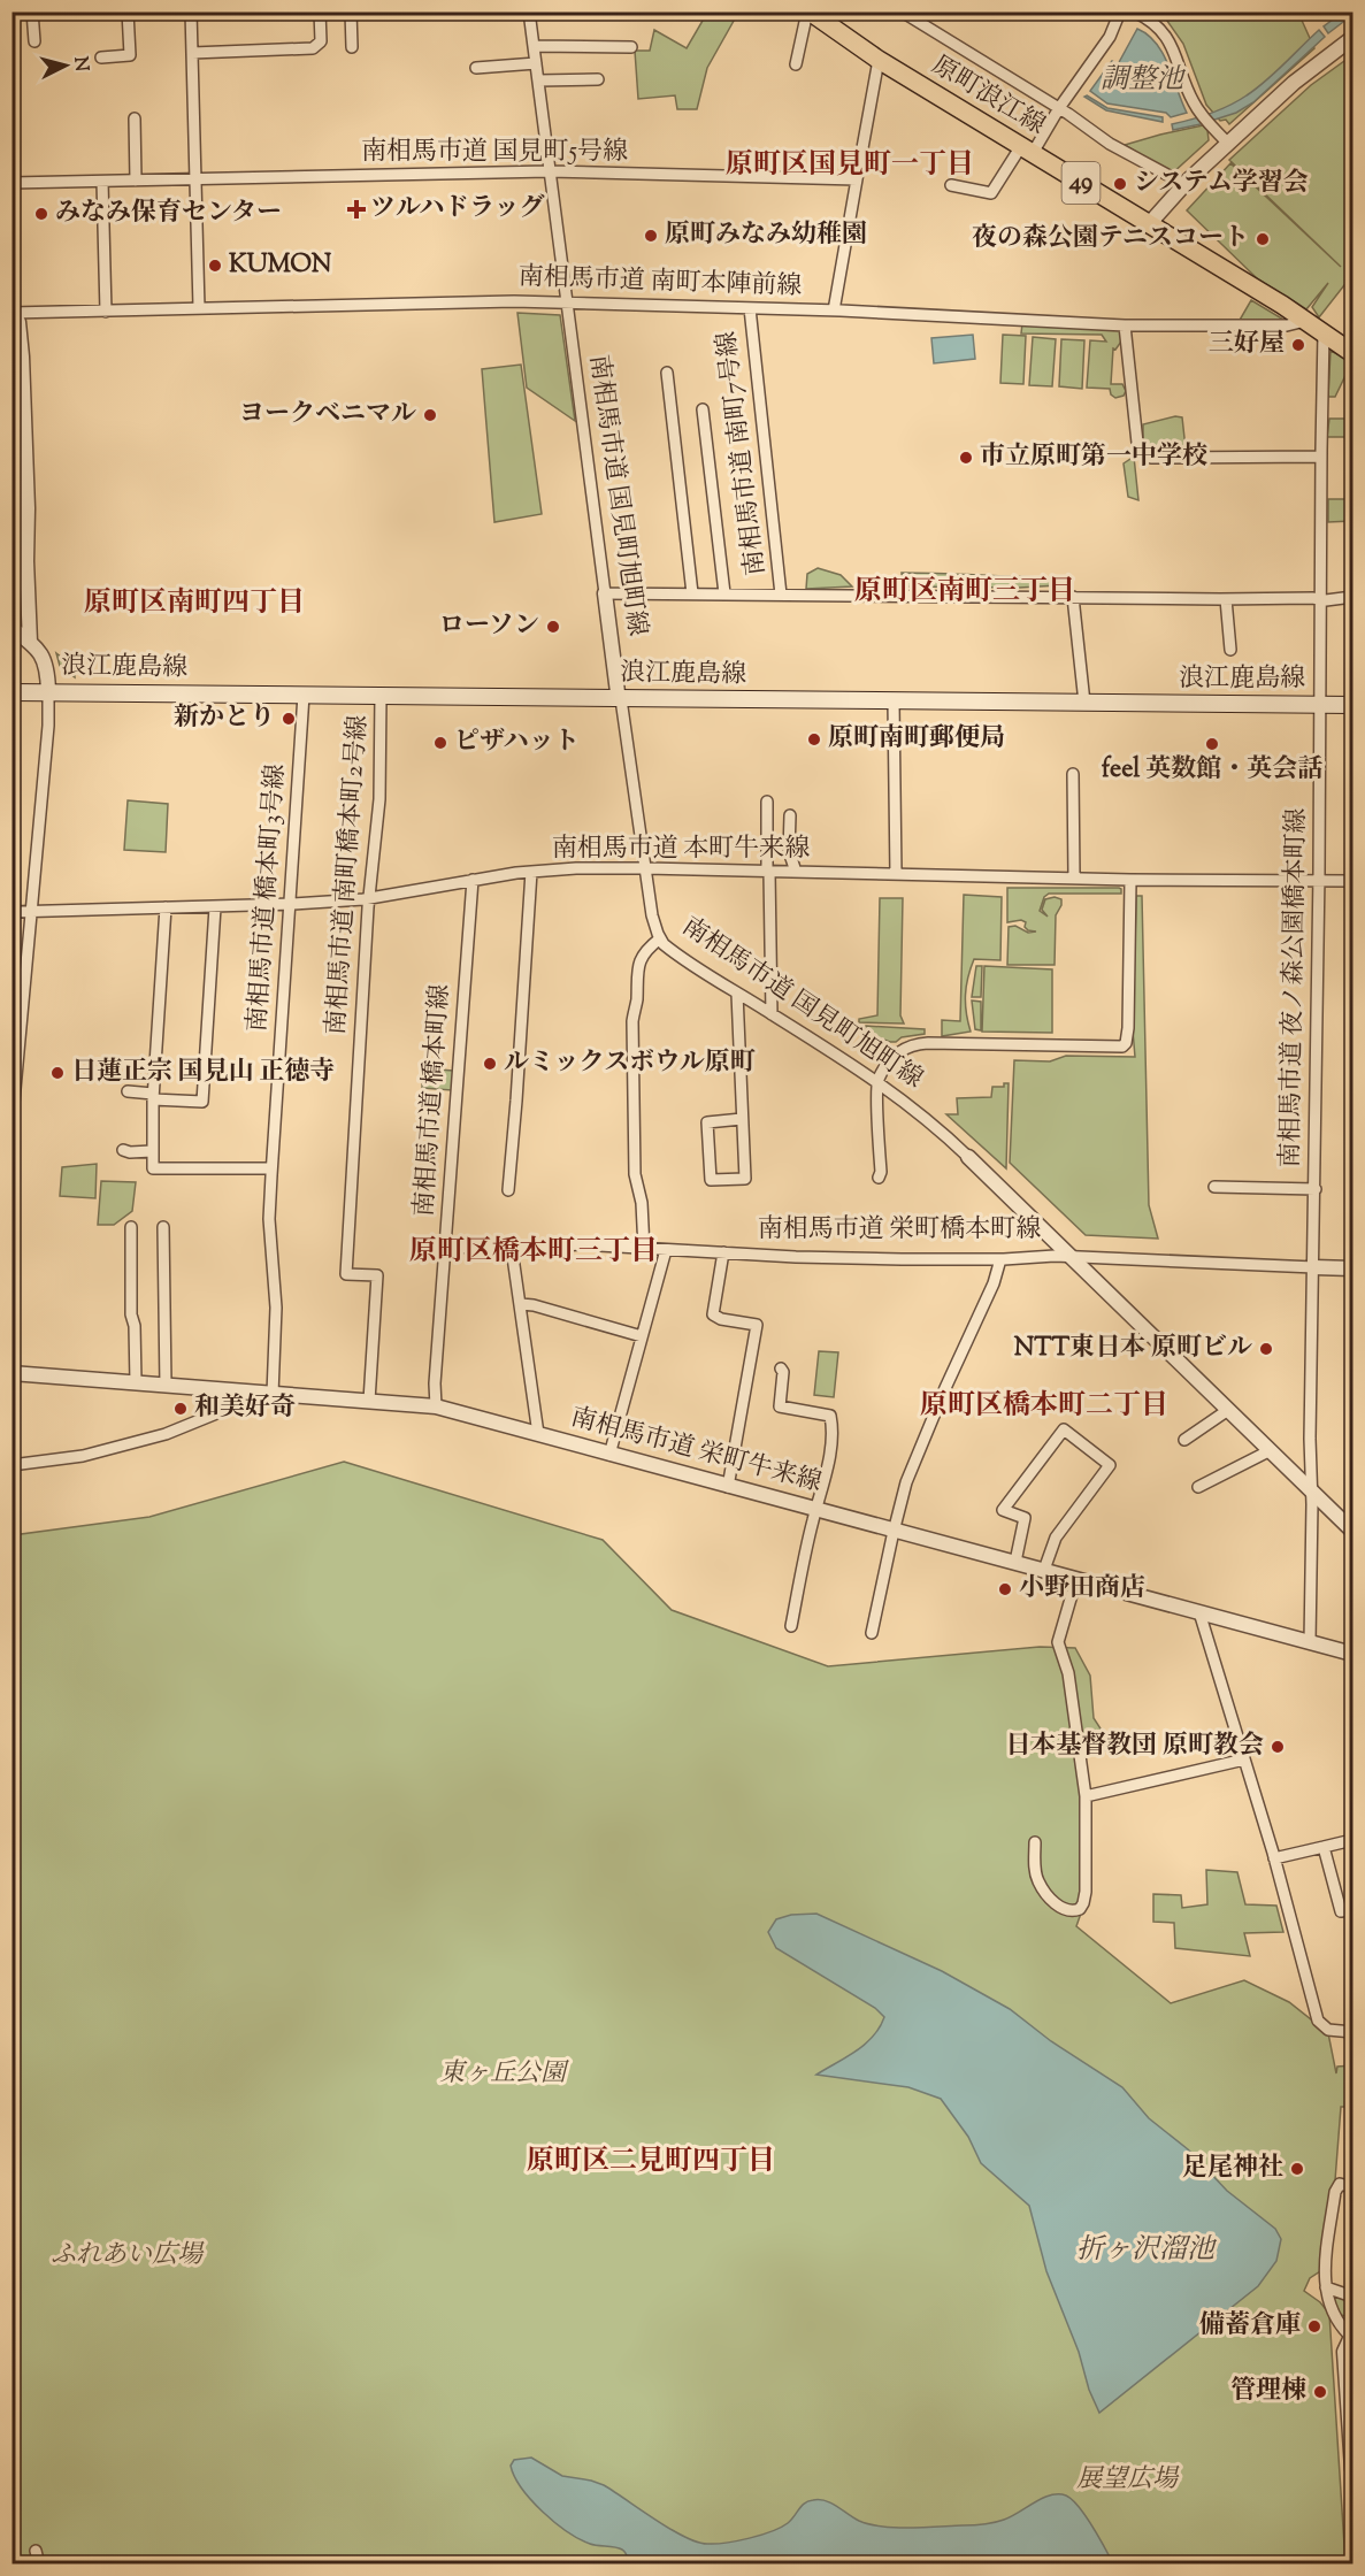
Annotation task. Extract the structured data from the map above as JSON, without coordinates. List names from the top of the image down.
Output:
{
  "streets": {
    "main road": ["原町浪江線", "49", "浪江鹿島線"],
    "street": [
      "南相馬市道 国見町5号線",
      "南相馬市道 南町本陣前線",
      "南相馬市道 南町7号線",
      "南相馬市道 国見町旭町線",
      "南相馬市道 本町牛来線",
      "南相馬市道 南町橋本町2号線",
      "南相馬市道 橋本町3号線",
      "南相馬市道 夜ノ森公園橋本町線",
      "南相馬市道 橋本町線",
      "南相馬市道 栄町橋本町線",
      "南相馬市道 栄町牛来線"
    ]
  },
  "crossings": [
    ["原町浪江線", "南相馬市道 南町本陣前線"],
    ["原町浪江線", "南相馬市道 夜ノ森公園橋本町線"],
    ["南相馬市道 国見町5号線", "南相馬市道 国見町旭町線"],
    ["南相馬市道 南町本陣前線", "南相馬市道 南町7号線"],
    ["南相馬市道 南町本陣前線", "南相馬市道 国見町旭町線"],
    ["南相馬市道 国見町旭町線", "浪江鹿島線"],
    ["南相馬市道 国見町旭町線", "南相馬市道 本町牛来線"],
    ["南相馬市道 国見町旭町線", "南相馬市道 夜ノ森公園橋本町線"],
    ["南相馬市道 国見町旭町線", "南相馬市道 栄町橋本町線"],
    ["浪江鹿島線", "南相馬市道 南町橋本町2号線"],
    ["浪江鹿島線", "南相馬市道 橋本町3号線"],
    ["浪江鹿島線", "南相馬市道 夜ノ森公園橋本町線"],
    ["南相馬市道 本町牛来線", "南相馬市道 南町橋本町2号線"],
    ["南相馬市道 本町牛来線", "南相馬市道 橋本町3号線"],
    ["南相馬市道 本町牛来線", "南相馬市道 夜ノ森公園橋本町線"],
    ["南相馬市道 本町牛来線", "南相馬市道 橋本町線"],
    ["南相馬市道 南町橋本町2号線", "南相馬市道 栄町牛来線"],
    ["南相馬市道 橋本町3号線", "南相馬市道 栄町牛来線"],
    ["南相馬市道 夜ノ森公園橋本町線", "南相馬市道 栄町橋本町線"],
    ["南相馬市道 夜ノ森公園橋本町線", "南相馬市道 栄町牛来線"],
    ["南相馬市道 橋本町線", "南相馬市道 栄町橋本町線"],
    ["南相馬市道 橋本町線", "南相馬市道 栄町牛来線"]
  ],
  "districts": [
    "原町区国見町一丁目",
    "原町区南町三丁目",
    "原町区南町四丁目",
    "原町区橋本町三丁目",
    "原町区橋本町二丁目",
    "原町区二見町四丁目"
  ],
  "water": ["調整池", "折ヶ沢溜池"],
  "parks": ["東ヶ丘公園", "ふれあい広場", "展望広場"],
  "places": {
    "other": [
      "システム学習会",
      "みなみ保育センター",
      "原町みなみ幼稚園",
      "夜の森公園テニスコート",
      "KUMON",
      "三好屋",
      "ヨークベニマル",
      "市立原町第一中学校",
      "ローソン",
      "新かとり",
      "原町南町郵便局",
      "ピザハット",
      "feel 英数館・英会話",
      "ルミックスボウル原町",
      "日蓮正宗 国見山 正徳寺",
      "NTT東日本 原町ビル",
      "和美好奇",
      "小野田商店",
      "日本基督教団 原町教会",
      "足尾神社",
      "備蓄倉庫",
      "管理棟"
    ],
    "health": ["ツルハドラッグ"]
  },
  "north": "right"
}
